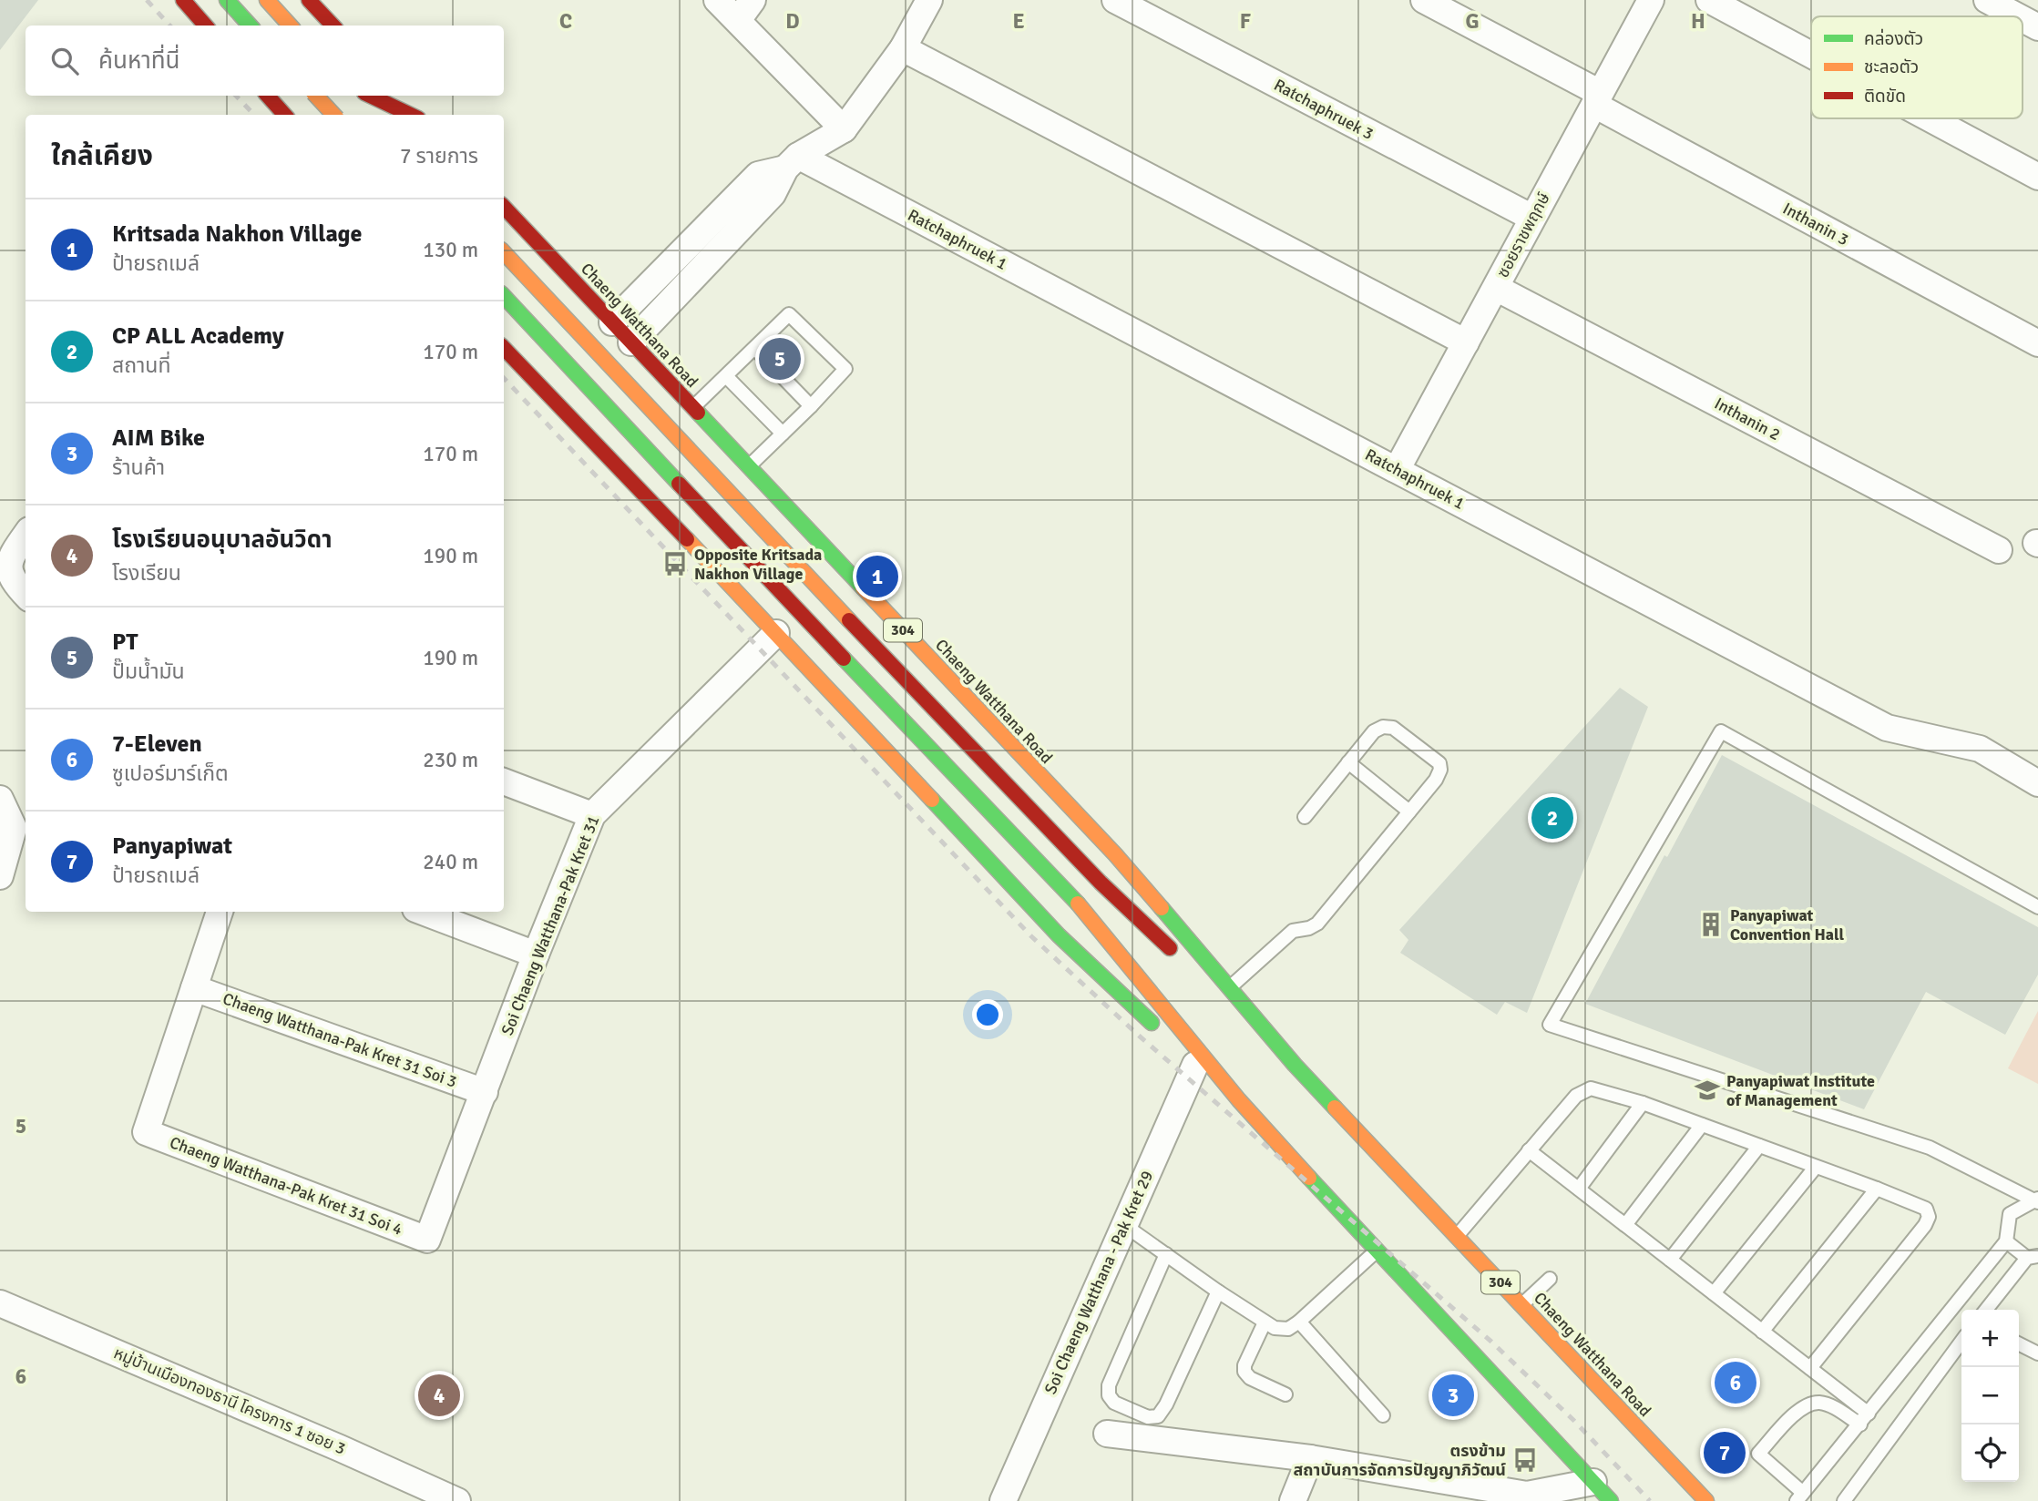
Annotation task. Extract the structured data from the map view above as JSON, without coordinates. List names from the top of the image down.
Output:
{
  "streets": {
    "main road": ["Chaeng Watthana Road", "304"],
    "street": [
      "Ratchaphruek 3",
      "Inthanin 3",
      "ซอยราชพฤกษ์",
      "Ratchaphruek 1",
      "Inthanin 2",
      "Soi Chaeng Watthana-Pak Kret 31",
      "Chaeng Watthana-Pak Kret 31 Soi 3",
      "Chaeng Watthana-Pak Kret 31 Soi 4",
      "Soi Chaeng Watthana - Pak Kret 29",
      "หมู่บ้านเมืองทองธานี โครงการ 1 ซอย 3"
    ]
  },
  "crossings": [
    ["Ratchaphruek 3", "ซอยราชพฤกษ์"],
    ["Inthanin 3", "ซอยราชพฤกษ์"],
    ["ซอยราชพฤกษ์", "Ratchaphruek 1"],
    ["ซอยราชพฤกษ์", "Inthanin 2"],
    ["Soi Chaeng Watthana-Pak Kret 31", "Chaeng Watthana-Pak Kret 31 Soi 3"],
    ["Soi Chaeng Watthana-Pak Kret 31", "Chaeng Watthana-Pak Kret 31 Soi 4"],
    ["Chaeng Watthana-Pak Kret 31 Soi 3", "Chaeng Watthana-Pak Kret 31 Soi 4"]
  ],
  "places": {
    "bus stop": ["Opposite Kritsada Nakhon Village", "ตรงข้าม สถาบันการจัดการปัญญาภิวัฒน์"],
    "building": ["Panyapiwat Convention Hall"],
    "school or university": ["Panyapiwat Institute of Management"]
  },
  "legend": ["คล่องตัว", "ชะลอตัว", "ติดขัด"],
  "page": {
    "search": "ค้นหาที่นี่",
    "heading": ["ใกล้เคียง", "7 รายการ"],
    "list": [
      {
        "mark": "1",
        "name": "Kritsada Nakhon Village",
        "note": "ป้ายรถเมล์",
        "value": "130 m"
      },
      {
        "mark": "2",
        "name": "CP ALL Academy",
        "note": "สถานที่",
        "value": "170 m"
      },
      {
        "mark": "3",
        "name": "AIM Bike",
        "note": "ร้านค้า",
        "value": "170 m"
      },
      {
        "mark": "4",
        "name": "โรงเรียนอนุบาลอันวิดา",
        "note": "โรงเรียน",
        "value": "190 m"
      },
      {
        "mark": "5",
        "name": "PT",
        "note": "ปั๊มน้ำมัน",
        "value": "190 m"
      },
      {
        "mark": "6",
        "name": "7-Eleven",
        "note": "ซูเปอร์มาร์เก็ต",
        "value": "230 m"
      },
      {
        "mark": "7",
        "name": "Panyapiwat",
        "note": "ป้ายรถเมล์",
        "value": "240 m"
      }
    ],
    "pins": [
      "5",
      "1",
      "2",
      "6",
      "3",
      "4",
      "7"
    ],
    "map_buttons": ["+", "−"]
  },
  "grid": {
    "columns": [
      "C",
      "D",
      "E",
      "F",
      "G",
      "H"
    ],
    "rows": ["5", "6"]
  }
}
